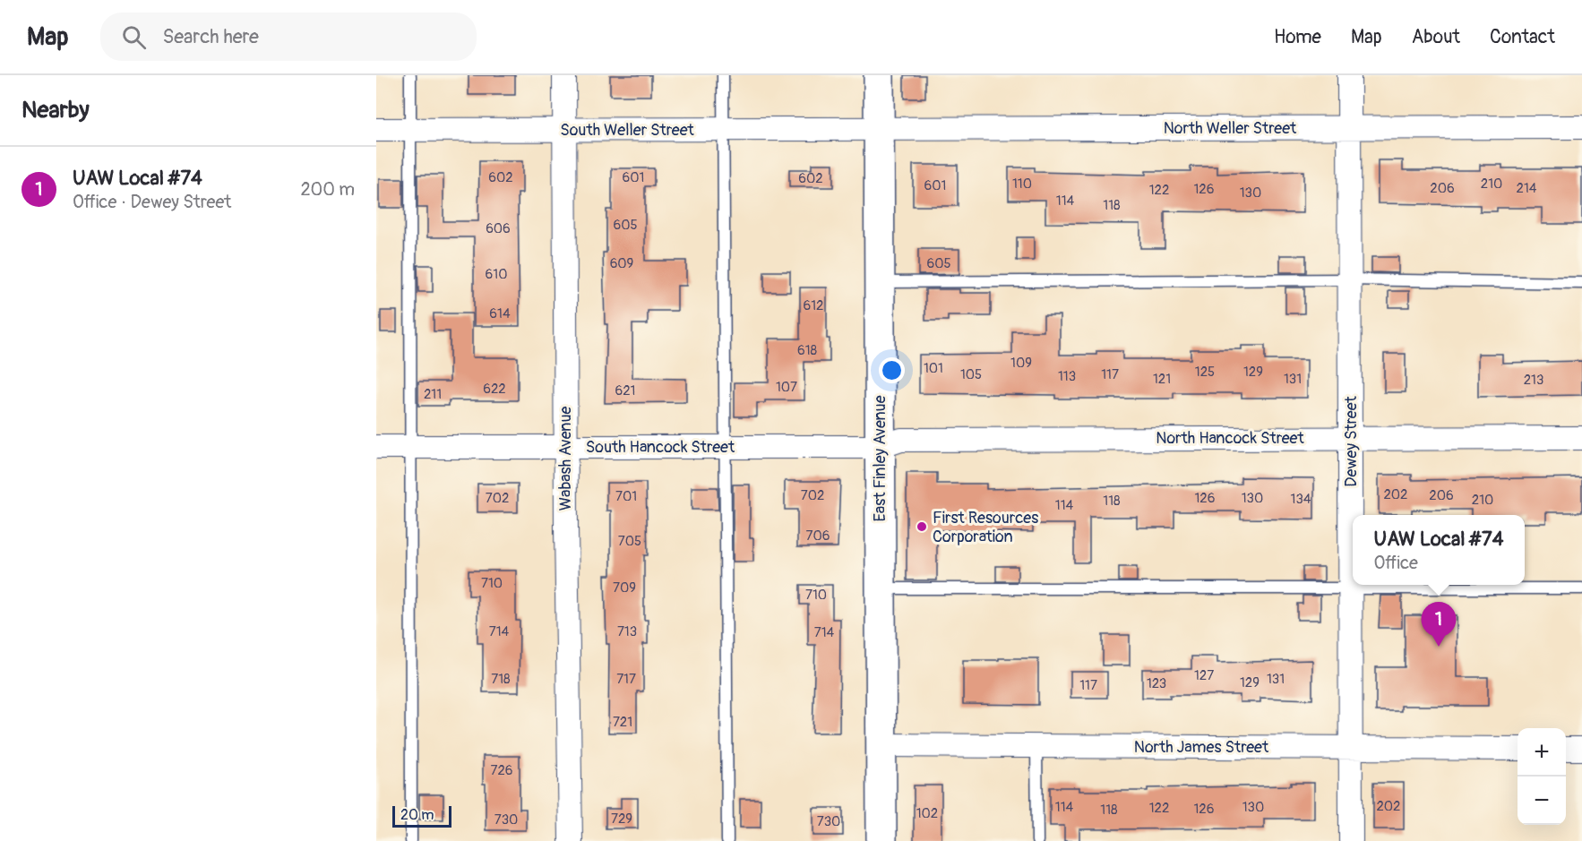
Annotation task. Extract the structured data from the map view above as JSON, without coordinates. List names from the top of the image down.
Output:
{
  "streets": {
    "main road": ["East Finley Avenue"],
    "street": [
      "North Weller Street",
      "South Weller Street",
      "North Hancock Street",
      "Dewey Street",
      "South Hancock Street",
      "Wabash Avenue",
      "North James Street"
    ]
  },
  "crossings": [
    ["North Weller Street", "South Weller Street"],
    ["North Weller Street", "Dewey Street"],
    ["North Weller Street", "East Finley Avenue"],
    ["South Weller Street", "Wabash Avenue"],
    ["South Weller Street", "East Finley Avenue"],
    ["North Hancock Street", "Dewey Street"],
    ["North Hancock Street", "South Hancock Street"],
    ["North Hancock Street", "East Finley Avenue"],
    ["Dewey Street", "North James Street"],
    ["South Hancock Street", "Wabash Avenue"],
    ["South Hancock Street", "East Finley Avenue"],
    ["East Finley Avenue", "North James Street"]
  ],
  "places": ["First Resources Corporation"],
  "house_numbers": [
    "602",
    "601",
    "602",
    "110",
    "210",
    "601",
    "206",
    "214",
    "126",
    "122",
    "130",
    "114",
    "118",
    "605",
    "606",
    "609",
    "605",
    "610",
    "612",
    "614",
    "618",
    "109",
    "101",
    "125",
    "129",
    "105",
    "117",
    "113",
    "121",
    "131",
    "213",
    "107",
    "622",
    "621",
    "211",
    "202",
    "702",
    "206",
    "701",
    "702",
    "126",
    "130",
    "134",
    "210",
    "118",
    "114",
    "706",
    "705",
    "710",
    "709",
    "710",
    "714",
    "713",
    "714",
    "127",
    "718",
    "717",
    "131",
    "129",
    "123",
    "117",
    "721",
    "726",
    "202",
    "114",
    "130",
    "122",
    "126",
    "118",
    "102",
    "729",
    "730",
    "730"
  ],
  "scale_bar": "20 m",
  "page": {
    "header": "Map",
    "search": "Search here",
    "nav": [
      "Home",
      "Map",
      "About",
      "Contact"
    ],
    "heading": "Nearby",
    "list": [
      {
        "mark": "1",
        "name": "UAW Local #74",
        "note": "Office · Dewey Street",
        "value": "200 m"
      }
    ],
    "popup": ["UAW Local #74", "Office"],
    "pins": "1",
    "map_buttons": ["+", "−"],
    "scale": "20 m"
  }
}
